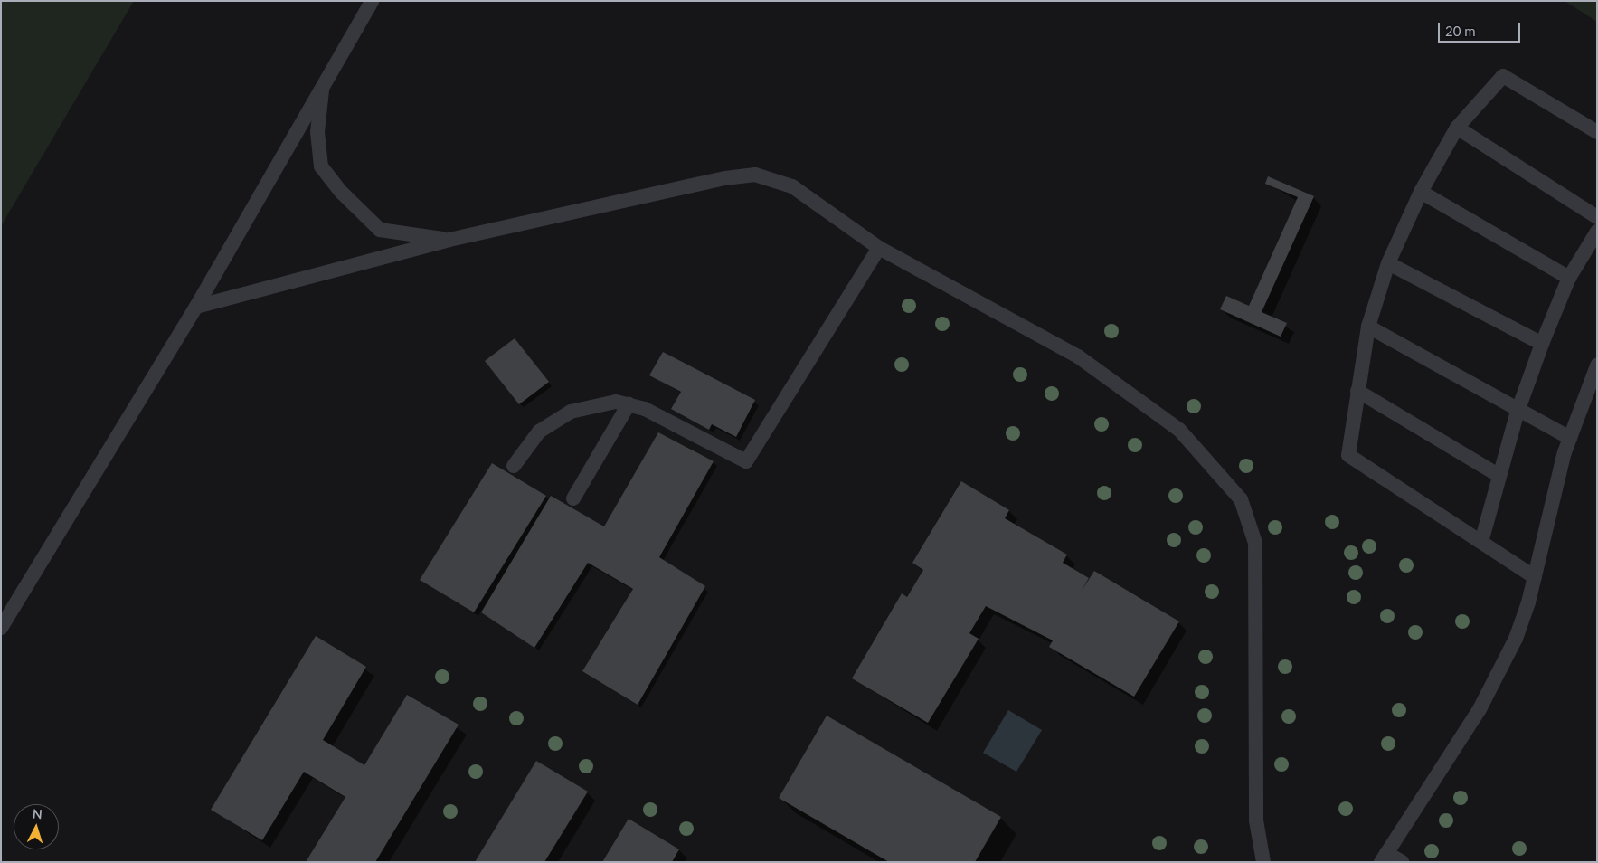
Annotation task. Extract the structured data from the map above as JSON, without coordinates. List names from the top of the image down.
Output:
{
  "scale_bar": "20 m",
  "north": "top"
}
